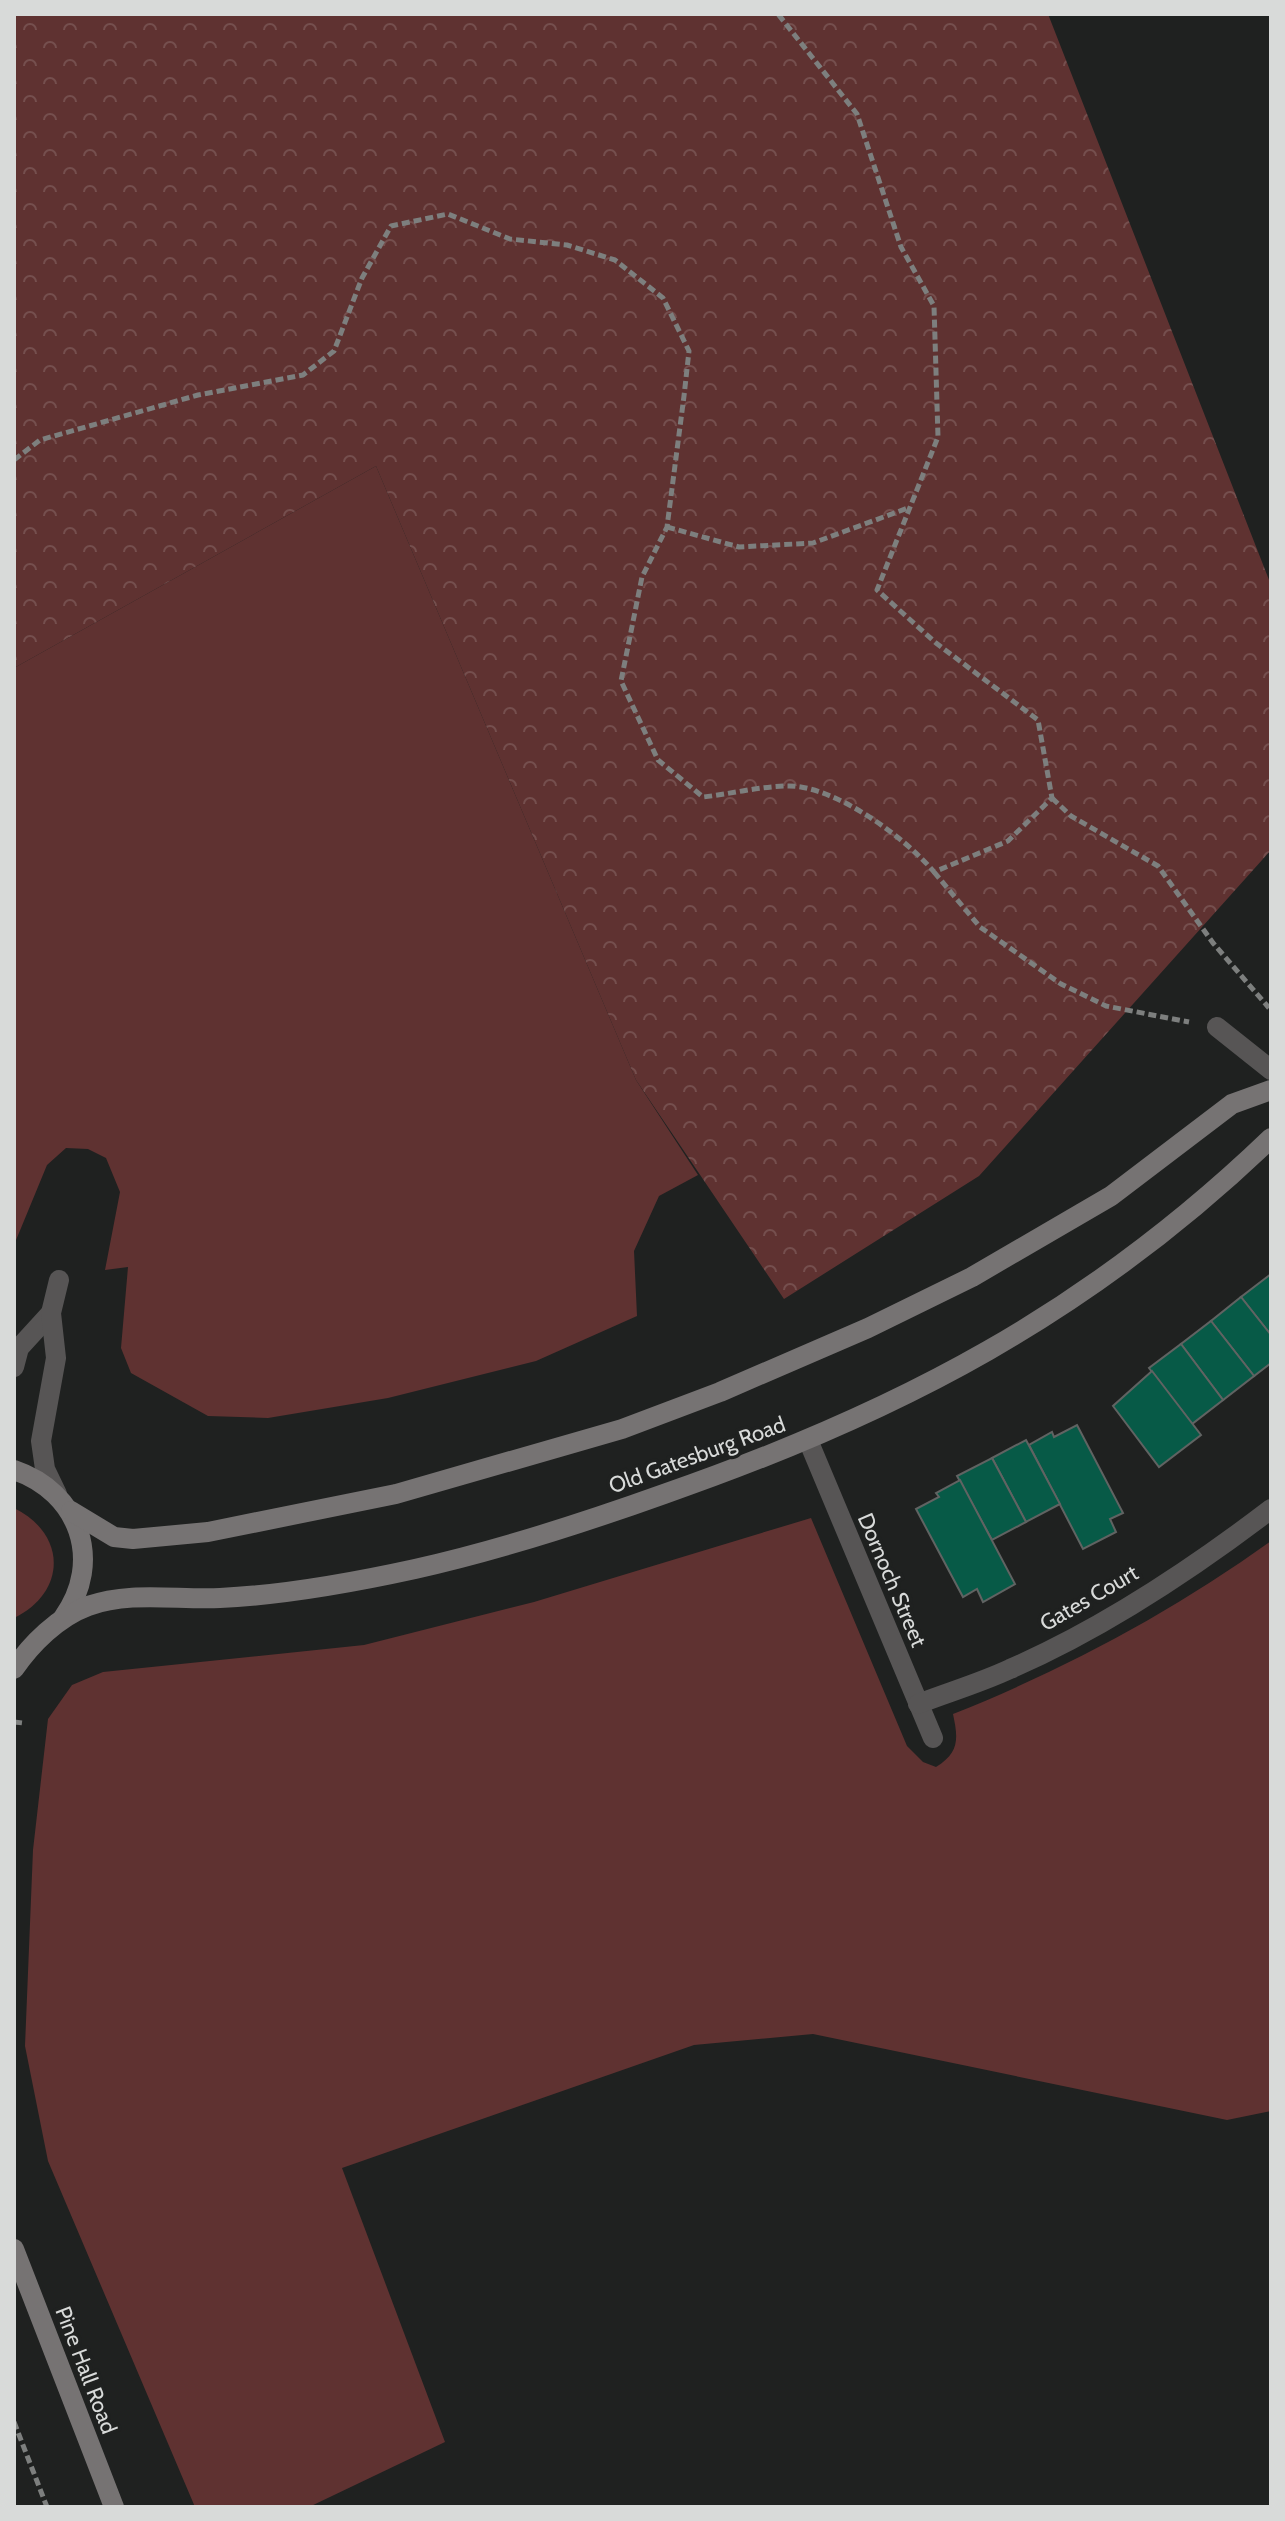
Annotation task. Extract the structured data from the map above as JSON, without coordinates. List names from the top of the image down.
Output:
{
  "streets": {
    "street": [
      "Old Gatesburg Road",
      "Dornoch Street",
      "Gates Court",
      "Pine Hall Road"
    ]
  },
  "crossings": [
    ["Old Gatesburg Road", "Dornoch Street"],
    ["Dornoch Street", "Gates Court"]
  ]
}
